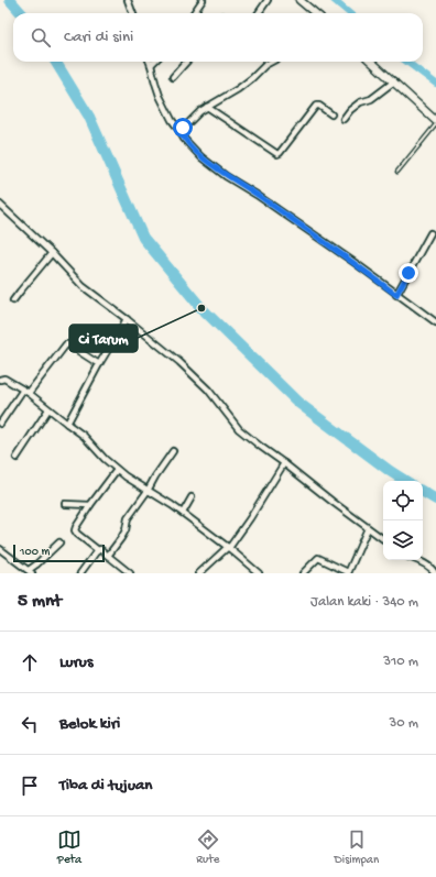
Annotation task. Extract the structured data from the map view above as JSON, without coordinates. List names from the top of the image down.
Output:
{
  "places": ["Ci Tarum"],
  "scale_bar": "100 m",
  "page": {
    "search": "Cari di sini",
    "scale": "100 m",
    "heading": ["5 mnt", "Jalan kaki · 340 m"],
    "list": [
      ["Lurus", "310 m"],
      ["Belok kiri", "30 m"],
      "Tiba di tujuan"
    ],
    "nav": ["Peta", "Rute", "Disimpan"]
  }
}
